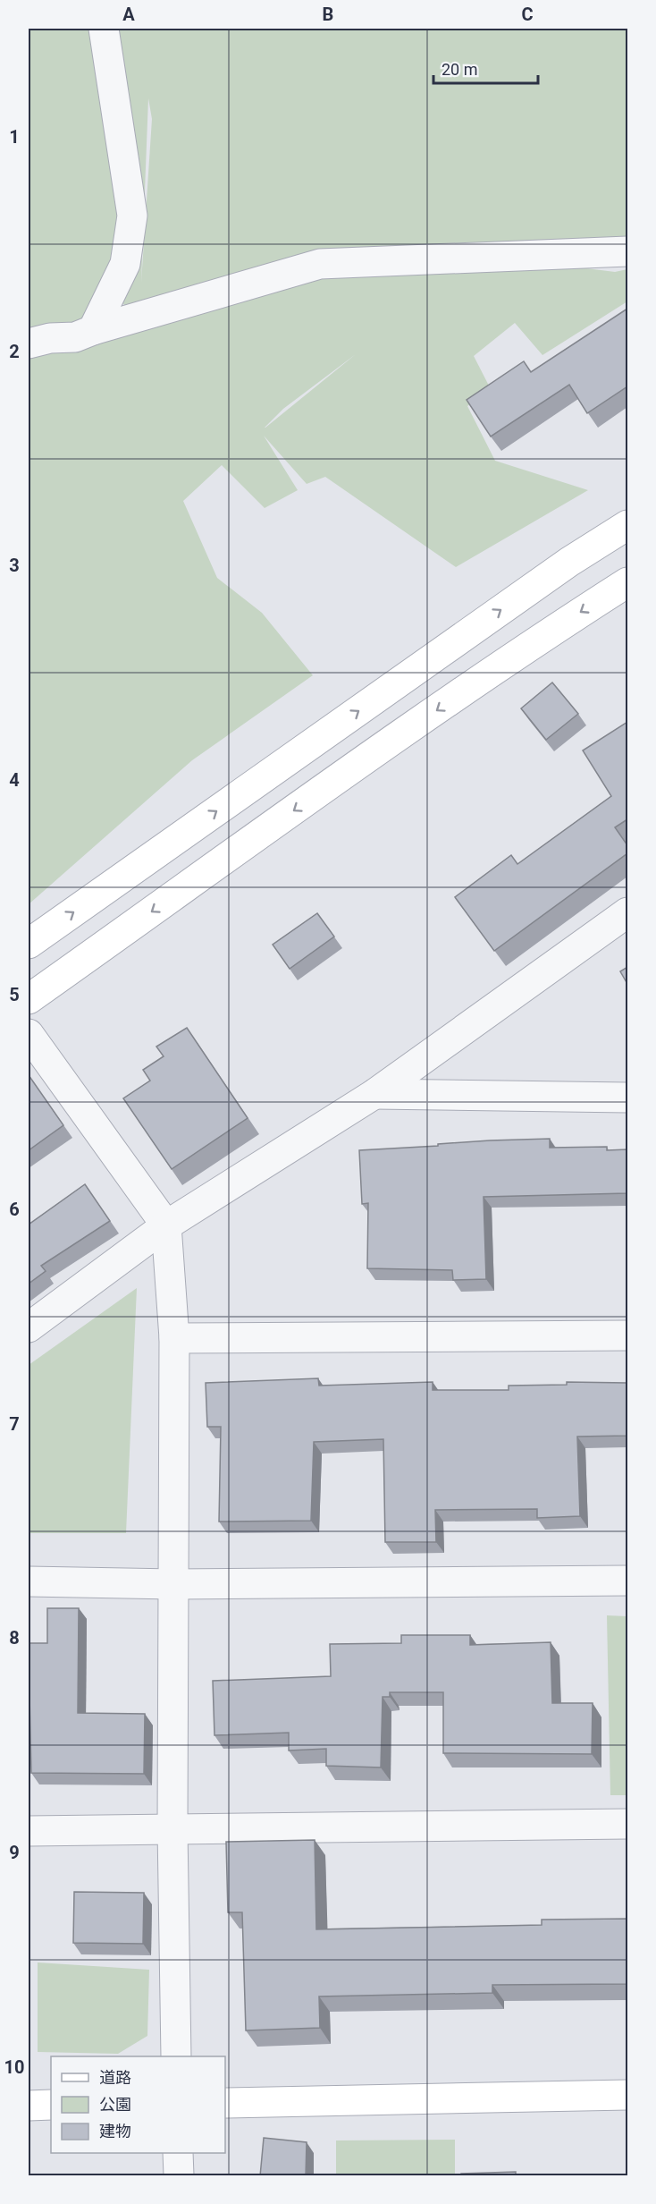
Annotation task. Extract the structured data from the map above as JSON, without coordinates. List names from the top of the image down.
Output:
{
  "legend": ["道路", "公園", "建物"],
  "scale_bar": "20 m",
  "grid": {
    "columns": ["A", "B", "C"],
    "rows": [
      "1",
      "2",
      "3",
      "4",
      "5",
      "6",
      "7",
      "8",
      "9",
      "10"
    ]
  }
}
